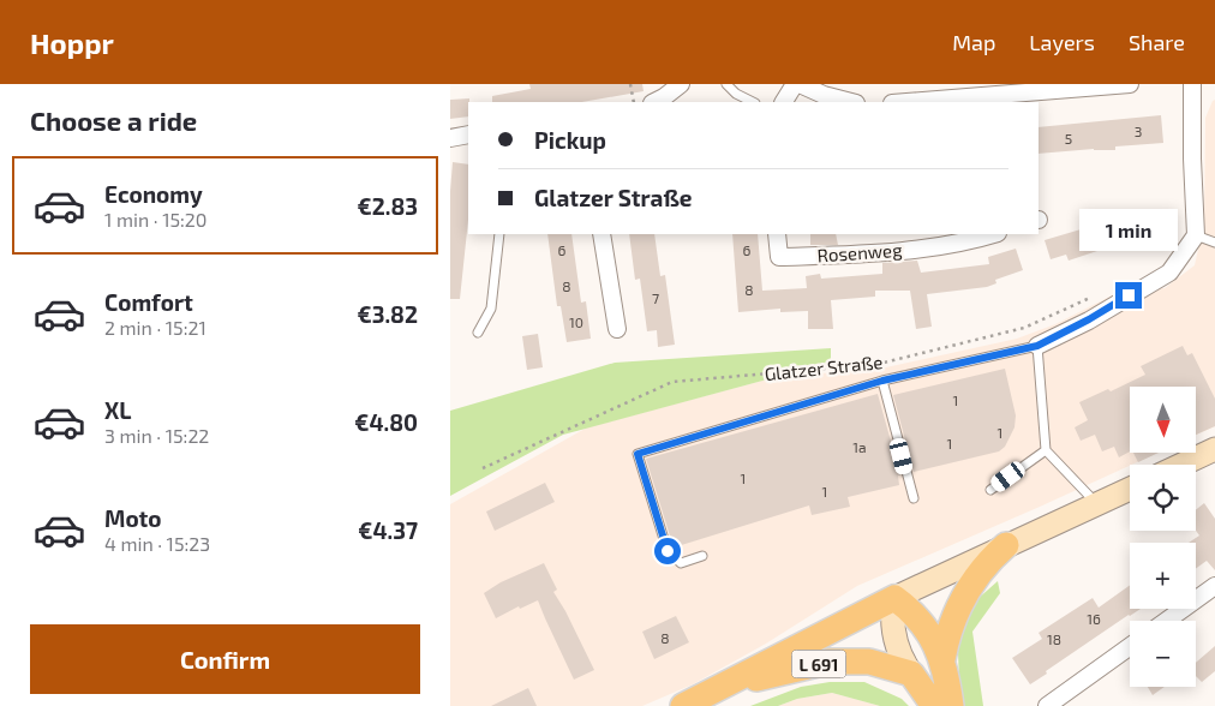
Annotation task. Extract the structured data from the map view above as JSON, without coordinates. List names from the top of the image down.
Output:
{
  "streets": {
    "main road": ["L 691"],
    "street": ["Rosenweg", "Glatzer Straße"]
  },
  "house_numbers": [
    "3",
    "5",
    "6",
    "6",
    "8",
    "8",
    "7",
    "10",
    "1",
    "1",
    "1",
    "1a",
    "1",
    "1",
    "16",
    "8",
    "18"
  ],
  "north": "bottom",
  "page": {
    "header": "Hoppr",
    "nav": ["Map", "Layers", "Share"],
    "heading": "Choose a ride",
    "banner": ["Pickup", "Glatzer Straße"],
    "list": [
      {
        "name": "Economy",
        "note": "1 min · 15:20",
        "value": "€2.83"
      },
      {
        "name": "Comfort",
        "note": "2 min · 15:21",
        "value": "€3.82"
      },
      {
        "name": "XL",
        "note": "3 min · 15:22",
        "value": "€4.80"
      },
      {
        "name": "Moto",
        "note": "4 min · 15:23",
        "value": "€4.37"
      }
    ],
    "bubble": "1 min",
    "map_buttons": ["+", "−"],
    "buttons": "Confirm"
  }
}
